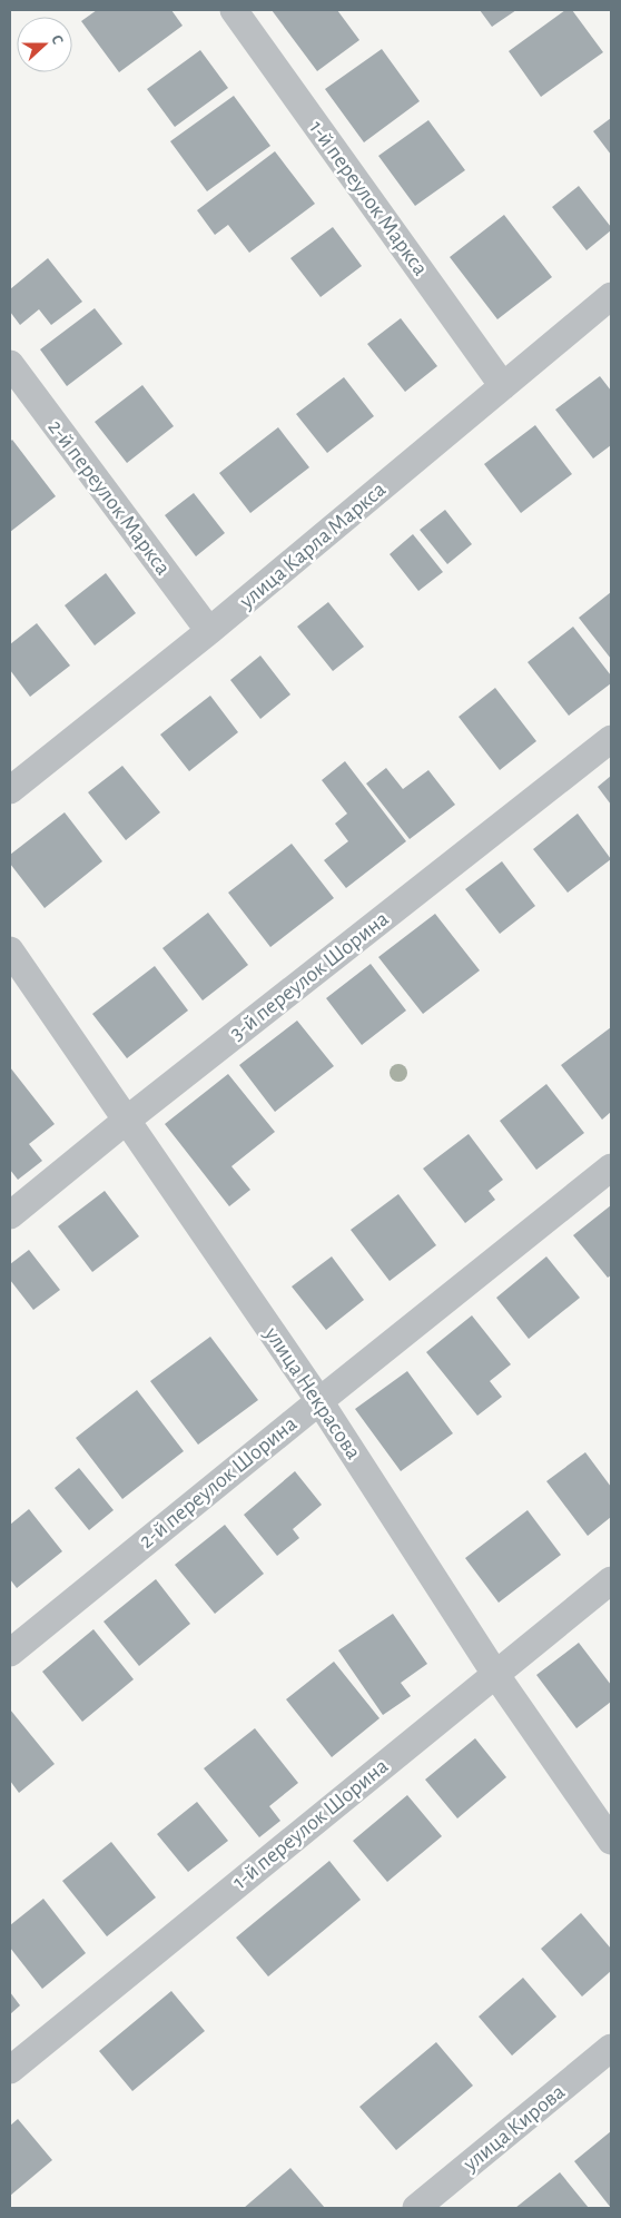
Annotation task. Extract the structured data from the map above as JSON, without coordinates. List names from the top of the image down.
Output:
{
  "streets": {
    "street": [
      "1-й переулок Маркса",
      "2-й переулок Маркса",
      "улица Карла Маркса",
      "3-й переулок Шорина",
      "улица Некрасова",
      "2-й переулок Шорина",
      "1-й переулок Шорина",
      "улица Кирова"
    ]
  },
  "crossings": [
    ["1-й переулок Маркса", "улица Карла Маркса"],
    ["2-й переулок Маркса", "улица Карла Маркса"],
    ["3-й переулок Шорина", "улица Некрасова"],
    ["улица Некрасова", "2-й переулок Шорина"],
    ["улица Некрасова", "1-й переулок Шорина"]
  ],
  "north": "right"
}
